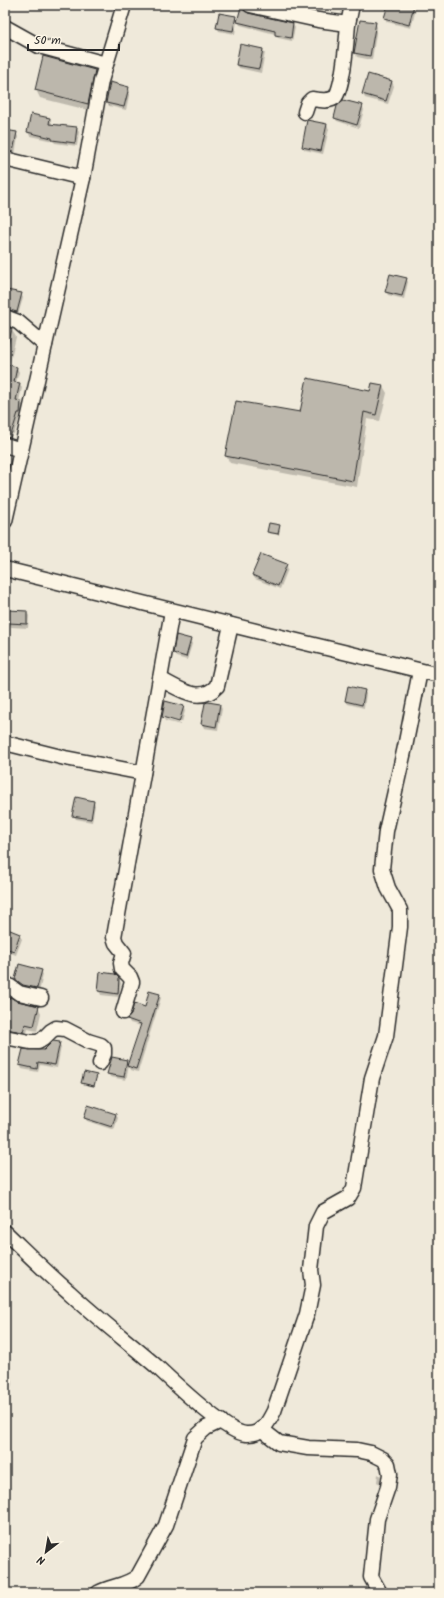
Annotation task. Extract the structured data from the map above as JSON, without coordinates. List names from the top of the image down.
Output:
{
  "scale_bar": "50 m",
  "north": "bottom left"
}
